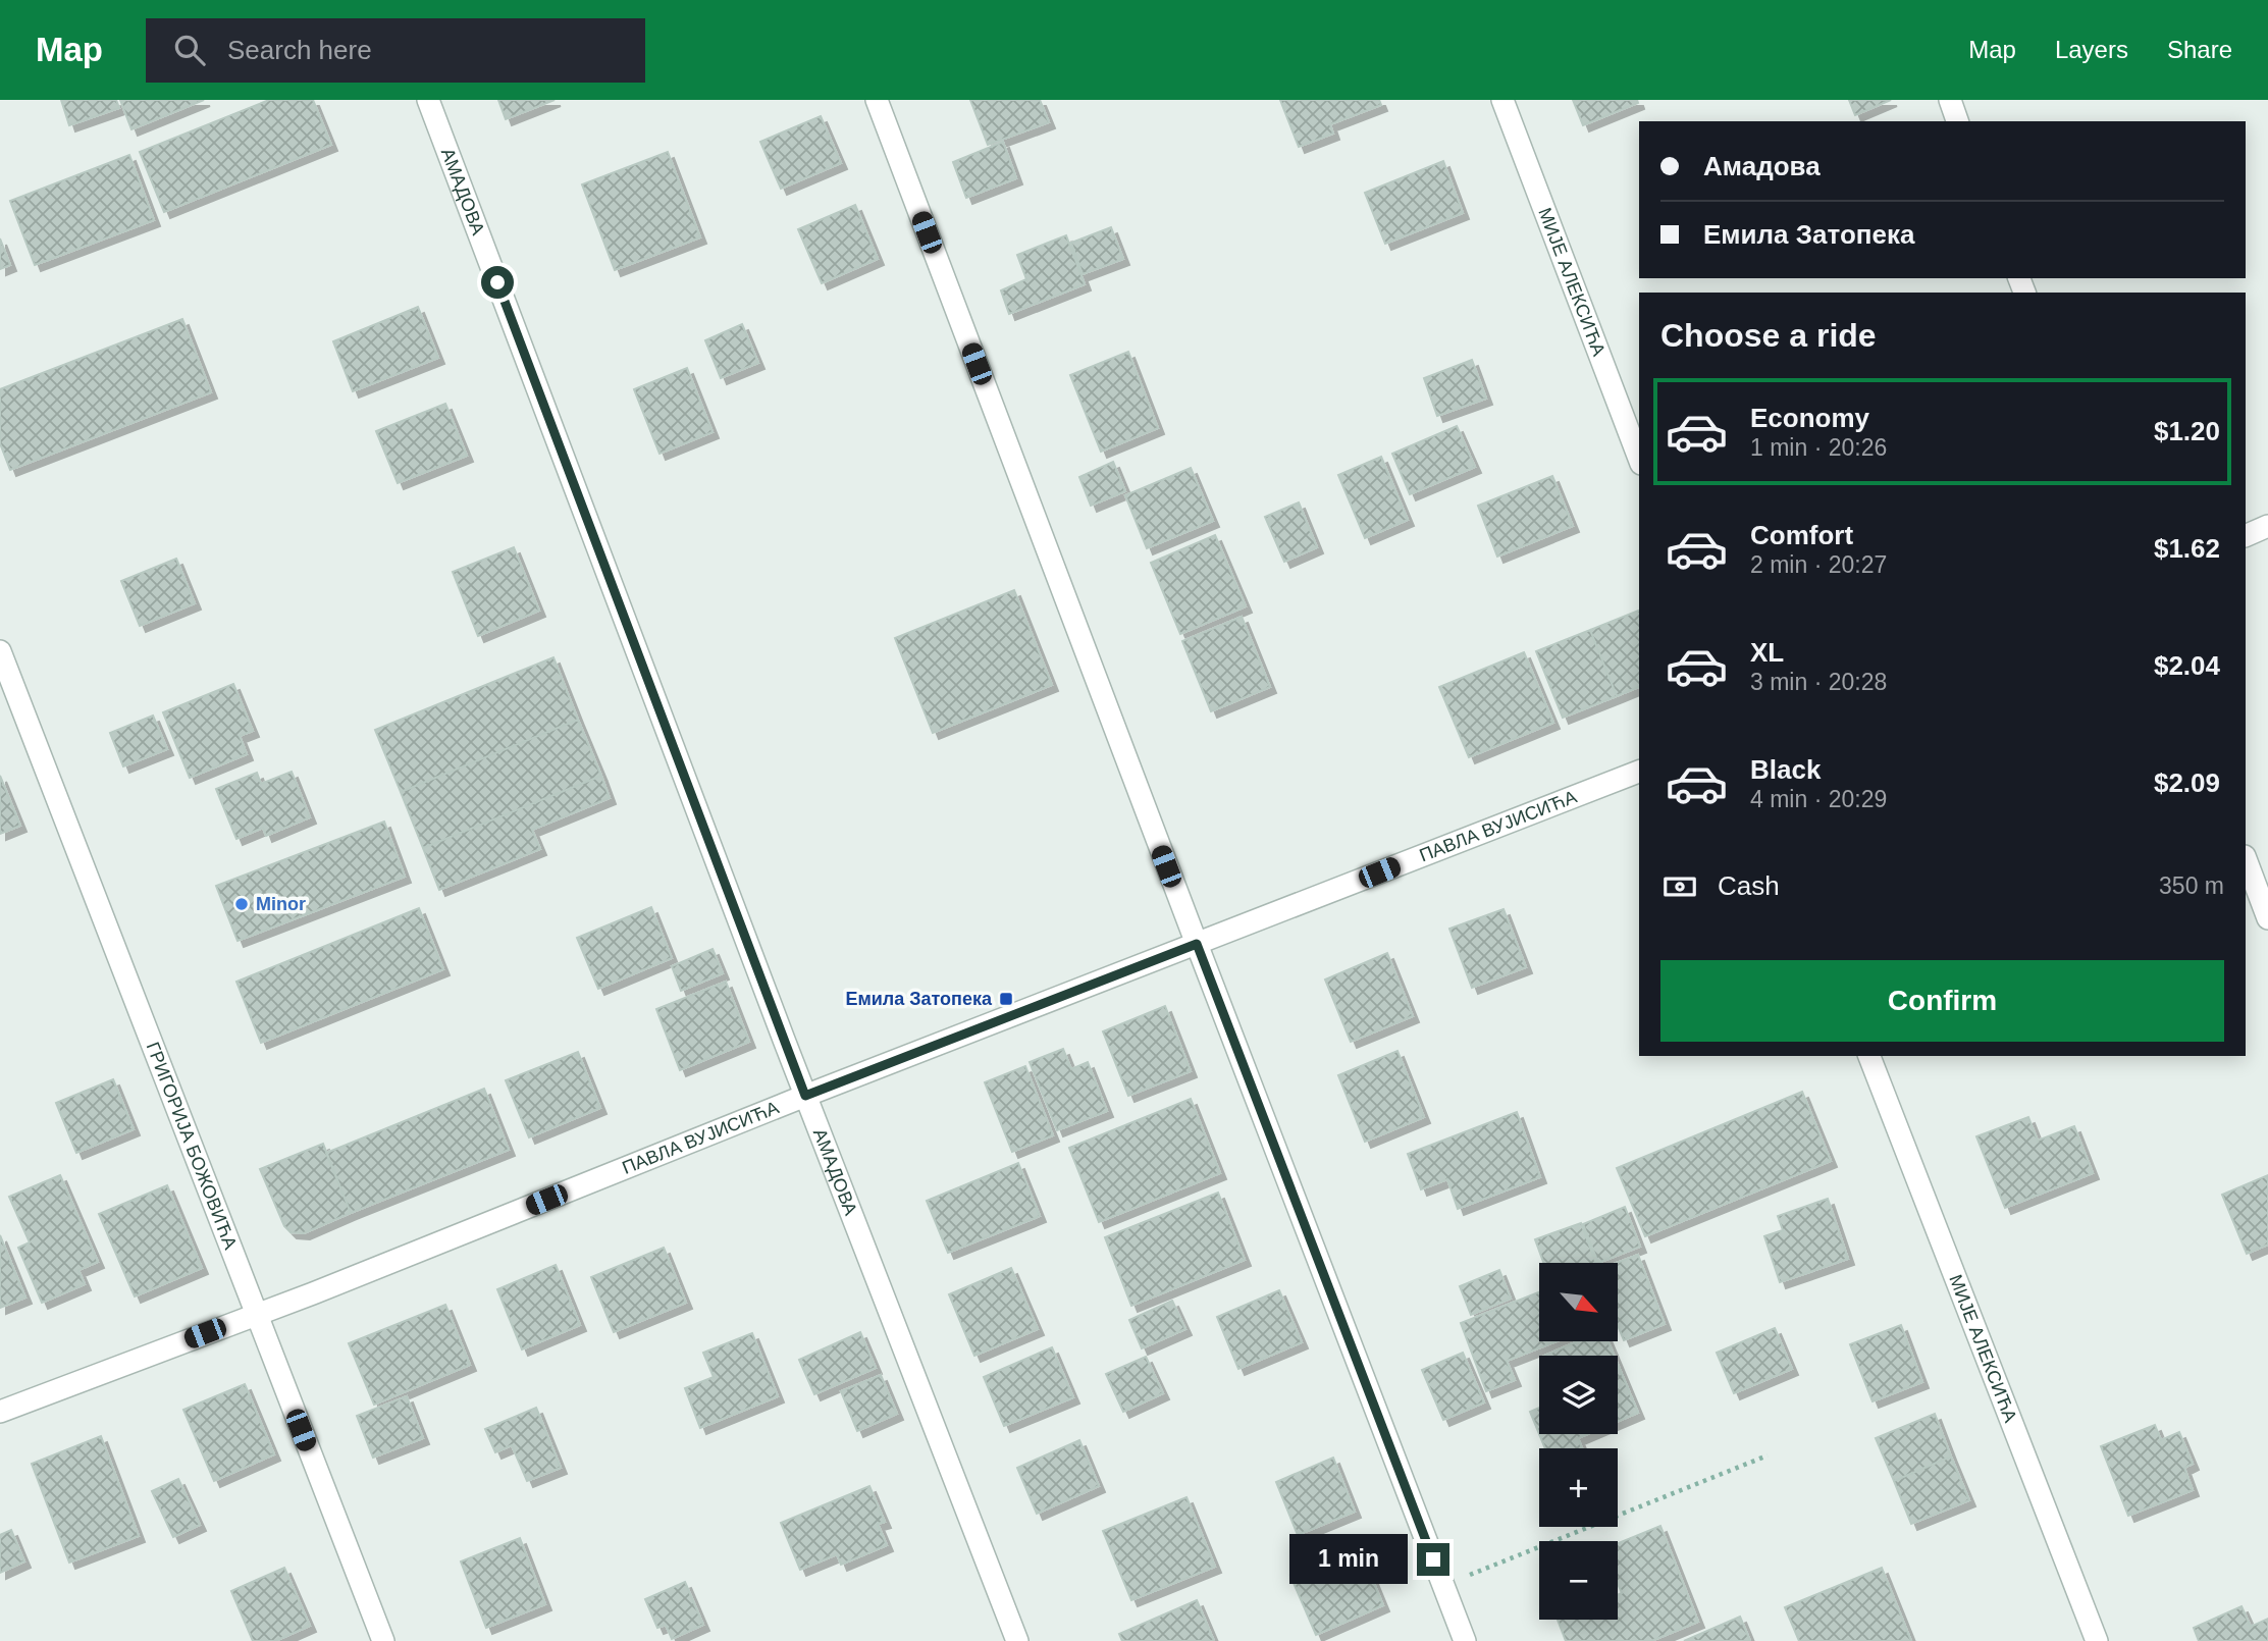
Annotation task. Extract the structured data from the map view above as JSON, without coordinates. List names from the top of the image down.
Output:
{
  "streets": {
    "street": [
      "АМАДОВА",
      "МИЈЕ АЛЕКСИЋА",
      "ПАВЛА ВУЈИСИЋА",
      "ГРИГОРИЈА БОЖОВИЋА"
    ]
  },
  "crossings": [
    ["АМАДОВА", "ПАВЛА ВУЈИСИЋА"],
    ["ПАВЛА ВУЈИСИЋА", "ГРИГОРИЈА БОЖОВИЋА"]
  ],
  "places": {
    "other": ["Minor"],
    "transit": ["Емила Затопека"]
  },
  "north": "bottom right",
  "page": {
    "header": "Map",
    "search": "Search here",
    "nav": ["Map", "Layers", "Share"],
    "banner": ["Амадова", "Емила Затопека"],
    "heading": "Choose a ride",
    "list": [
      {
        "name": "Economy",
        "note": "1 min · 20:26",
        "value": "$1.20"
      },
      {
        "name": "Comfort",
        "note": "2 min · 20:27",
        "value": "$1.62"
      },
      {
        "name": "XL",
        "note": "3 min · 20:28",
        "value": "$2.04"
      },
      {
        "name": "Black",
        "note": "4 min · 20:29",
        "value": "$2.09"
      }
    ],
    "pay": ["Cash", "350 m"],
    "buttons": "Confirm",
    "map_buttons": ["+", "−"],
    "bubble": "1 min"
  }
}
